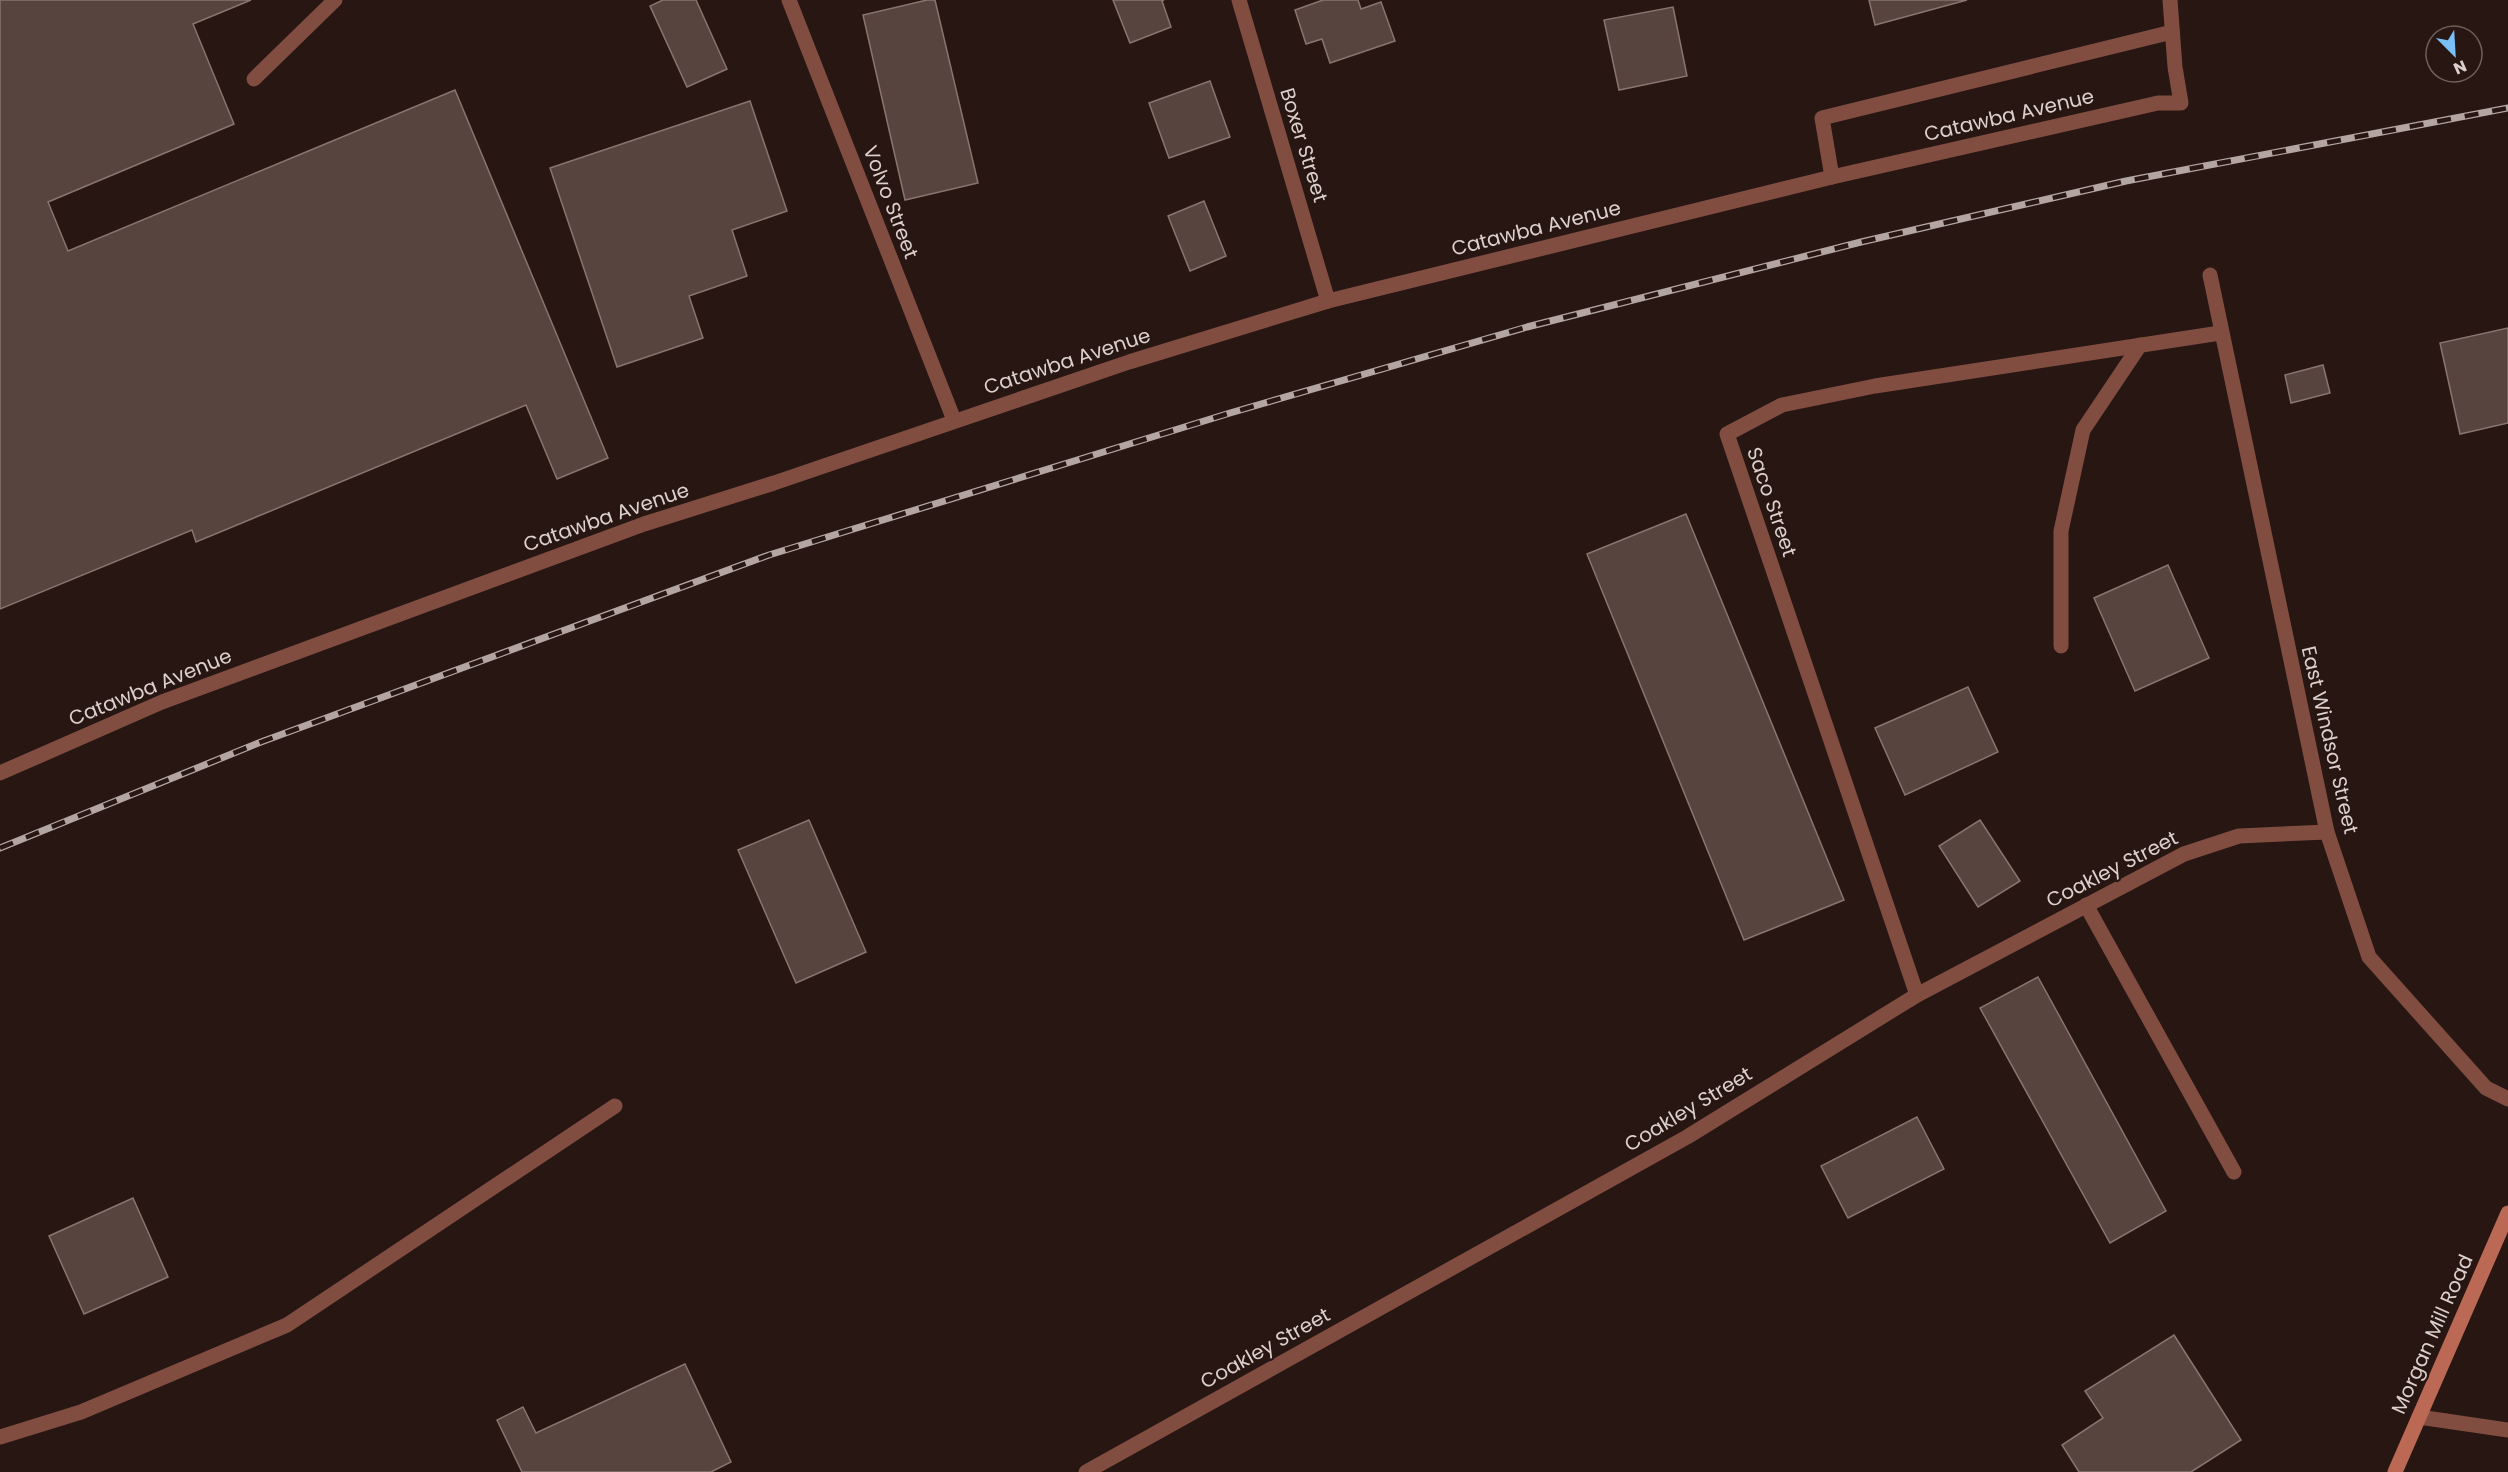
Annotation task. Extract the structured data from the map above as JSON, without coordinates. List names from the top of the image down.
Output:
{
  "streets": {
    "main road": ["Morgan Mill Road"],
    "street": [
      "Catawba Avenue",
      "Boxer Street",
      "Volvo Street",
      "Saco Street",
      "East Windsor Street",
      "Coakley Street"
    ]
  },
  "crossings": [
    ["Catawba Avenue", "Boxer Street"],
    ["Catawba Avenue", "Volvo Street"],
    ["Saco Street", "East Windsor Street"],
    ["Saco Street", "Coakley Street"],
    ["East Windsor Street", "Coakley Street"]
  ],
  "north": "bottom right"
}
